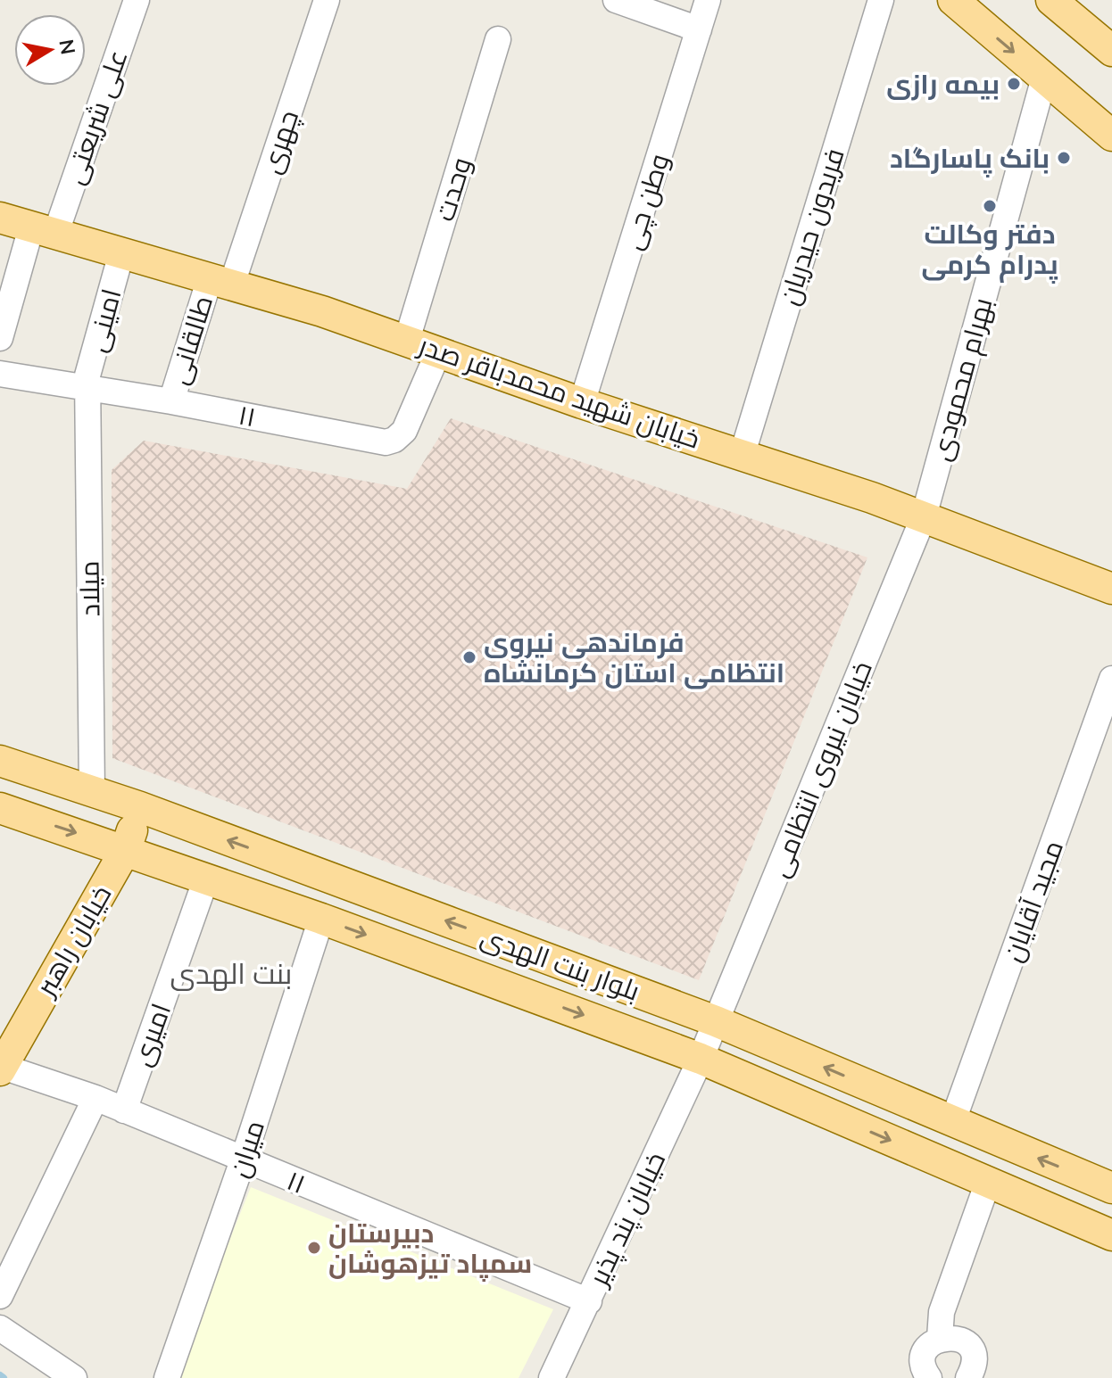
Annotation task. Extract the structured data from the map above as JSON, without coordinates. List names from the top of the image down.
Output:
{
  "streets": {
    "main road": ["خیابان شهید محمدباقر صدر", "خیابان راهبر", "بلوار بنت الهدی"],
    "street": [
      "علی شریعتی",
      "چهری",
      "وحدت",
      "وطن چی",
      "فریدون حیدریان",
      "امینی",
      "طالقانی",
      "بهرام محمودی",
      "۱۱",
      "میلاد",
      "خیابان نیروی انتظامی",
      "مجید آقایان",
      "امیری",
      "میران",
      "خیابان پند پذیر"
    ]
  },
  "crossings": [
    ["علی شریعتی", "خیابان شهید محمدباقر صدر"],
    ["چهری", "طالقانی"],
    ["چهری", "خیابان شهید محمدباقر صدر"],
    ["وحدت", "خیابان شهید محمدباقر صدر"],
    ["وطن چی", "خیابان شهید محمدباقر صدر"],
    ["فریدون حیدریان", "خیابان شهید محمدباقر صدر"],
    ["امینی", "خیابان شهید محمدباقر صدر"],
    ["امینی", "۱۱"],
    ["امینی", "میلاد"],
    ["طالقانی", "خیابان شهید محمدباقر صدر"],
    ["طالقانی", "۱۱"],
    ["بهرام محمودی", "خیابان شهید محمدباقر صدر"],
    ["بهرام محمودی", "خیابان نیروی انتظامی"],
    ["خیابان شهید محمدباقر صدر", "۱۱"],
    ["خیابان شهید محمدباقر صدر", "خیابان نیروی انتظامی"],
    ["۱۱", "میلاد"],
    ["۱۱", "خیابان راهبر"],
    ["۱۱", "امیری"],
    ["۱۱", "میران"],
    ["۱۱", "خیابان پند پذیر"],
    ["میلاد", "بلوار بنت الهدی"],
    ["خیابان نیروی انتظامی", "بلوار بنت الهدی"],
    ["خیابان نیروی انتظامی", "خیابان پند پذیر"],
    ["مجید آقایان", "بلوار بنت الهدی"],
    ["خیابان راهبر", "بلوار بنت الهدی"],
    ["بلوار بنت الهدی", "امیری"],
    ["بلوار بنت الهدی", "میران"],
    ["بلوار بنت الهدی", "خیابان پند پذیر"]
  ],
  "districts": ["بنت الهدی"],
  "places": [
    "بیمه رازی",
    "بانک پاسارگاد",
    "دفتر وکالت پدرام کرمی",
    "فرماندهی نیروی انتظامی استان کرمانشاه",
    "دبیرستان سمپاد تیزهوشان"
  ],
  "north": "right"
}
